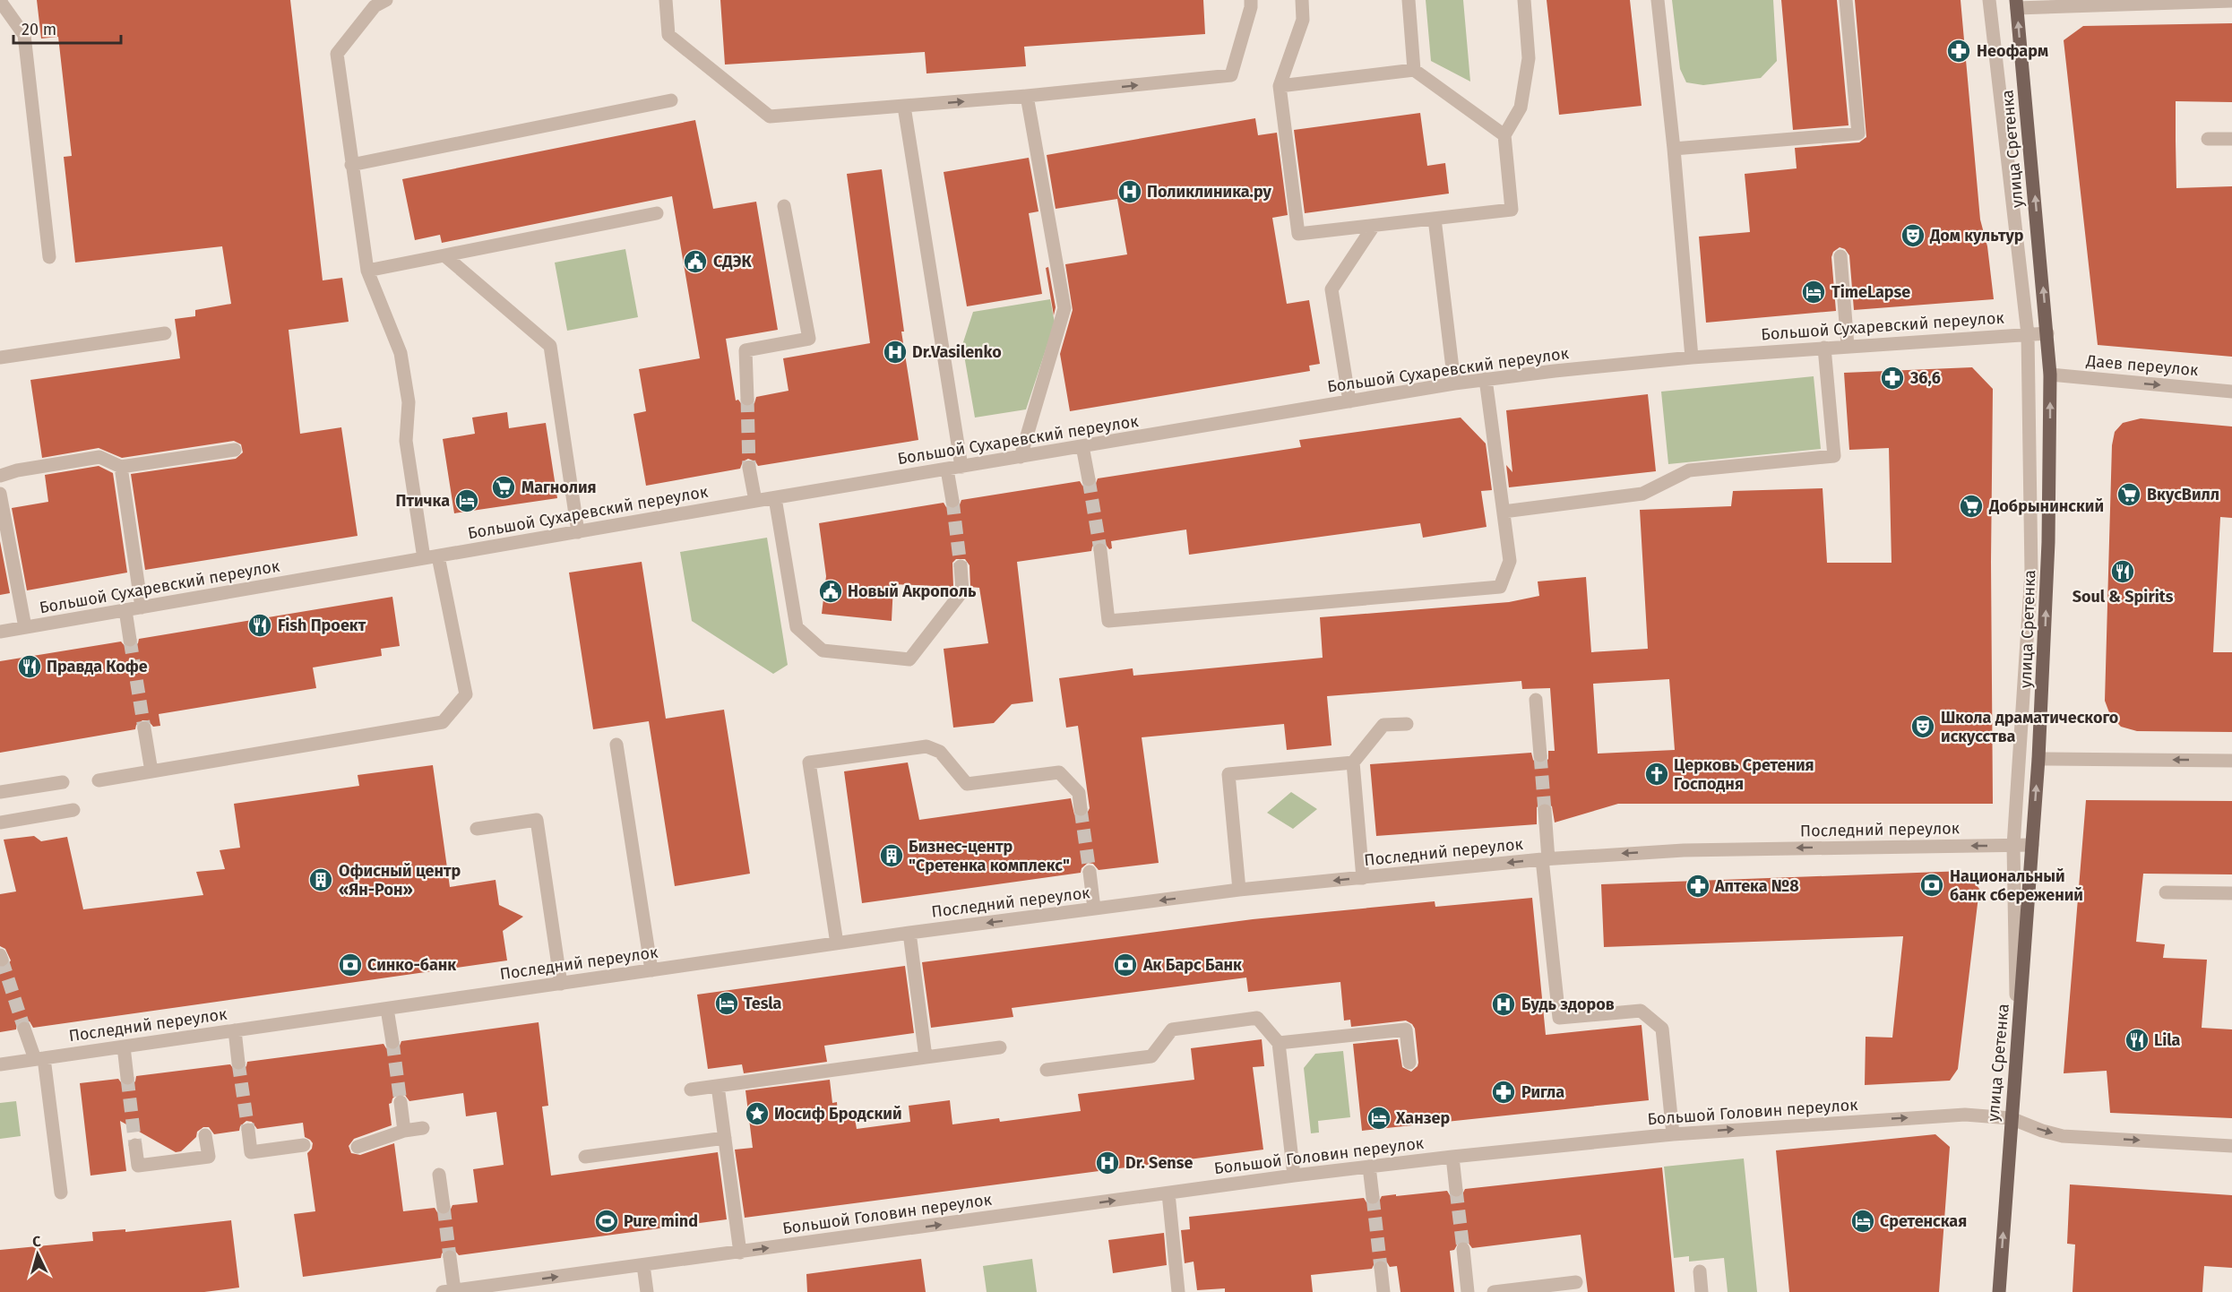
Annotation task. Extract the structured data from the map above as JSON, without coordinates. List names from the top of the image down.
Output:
{
  "streets": {
    "main road": ["улица Сретенка"],
    "street": [
      "Большой Сухаревский переулок",
      "Даев переулок",
      "Последний переулок",
      "Большой Головин переулок"
    ]
  },
  "crossings": [
    ["улица Сретенка", "Большой Сухаревский переулок"],
    ["улица Сретенка", "Даев переулок"],
    ["улица Сретенка", "Последний переулок"],
    ["улица Сретенка", "Большой Головин переулок"]
  ],
  "one_way": [
    "улица Сретенка",
    "Даев переулок",
    "Последний переулок",
    "Большой Головин переулок"
  ],
  "places": {
    "pharmacy": [
      "Неофарм",
      "36,6",
      "Аптека №8",
      "Ригла"
    ],
    "hospital": [
      "Поликлиника.ру",
      "Dr.Vasilenko",
      "Будь здоров",
      "Dr. Sense"
    ],
    "theatre": ["Дом культур", "Школа драматического искусства"],
    "public building": ["СДЭК", "Новый Акрополь"],
    "hotel": [
      "TimeLapse",
      "Птичка",
      "Tesla",
      "Ханзер",
      "Сретенская"
    ],
    "supermarket": ["Магнолия", "ВкусВилл", "Добрынинский"],
    "restaurant": [
      "Soul & Spirits",
      "Fish Проект",
      "Правда Кофе",
      "Lila"
    ],
    "church": ["Церковь Сретения Господня"],
    "building": ["Бизнес-центр \"Сретенка комплекс\"", "Офисный центр «Ян-Рон»"],
    "bank": ["Национальный банк сбережений", "Синко-банк", "Ак Барс Банк"],
    "place": ["Иосиф Бродский"],
    "sports": ["Pure mind"]
  },
  "scale_bar": "20 m",
  "north": "top"
}
